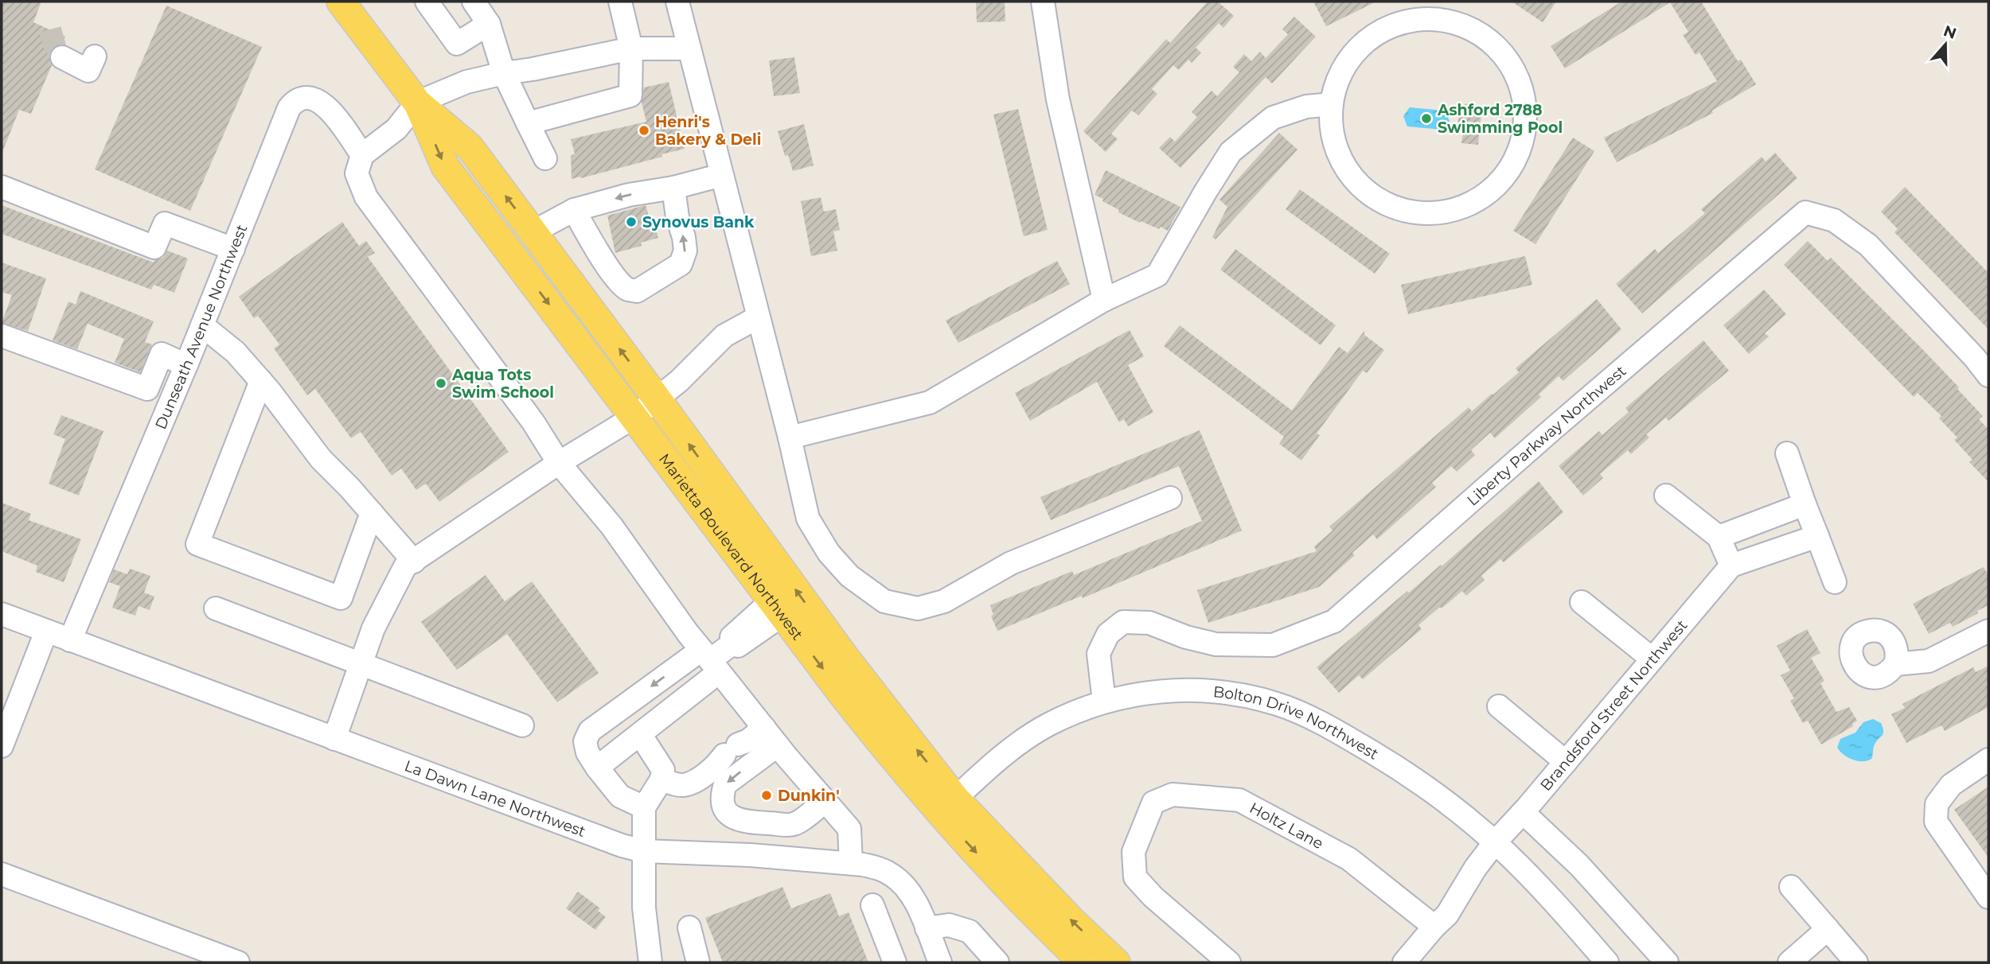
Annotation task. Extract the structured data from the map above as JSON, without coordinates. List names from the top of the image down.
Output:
{
  "streets": {
    "main road": ["Marietta Boulevard Northwest"],
    "street": [
      "Dunseath Avenue Northwest",
      "Liberty Parkway Northwest",
      "Brandsford Street Northwest",
      "Bolton Drive Northwest",
      "La Dawn Lane Northwest",
      "Holtz Lane"
    ]
  },
  "crossings": [
    ["Dunseath Avenue Northwest", "La Dawn Lane Northwest"],
    ["Liberty Parkway Northwest", "Bolton Drive Northwest"],
    ["Marietta Boulevard Northwest", "Bolton Drive Northwest"],
    ["Brandsford Street Northwest", "Bolton Drive Northwest"]
  ],
  "places": [
    "Ashford 2788 Swimming Pool",
    "Henri's Bakery & Deli",
    "Synovus Bank",
    "Aqua Tots Swim School",
    "Dunkin'"
  ],
  "north": "top"
}
